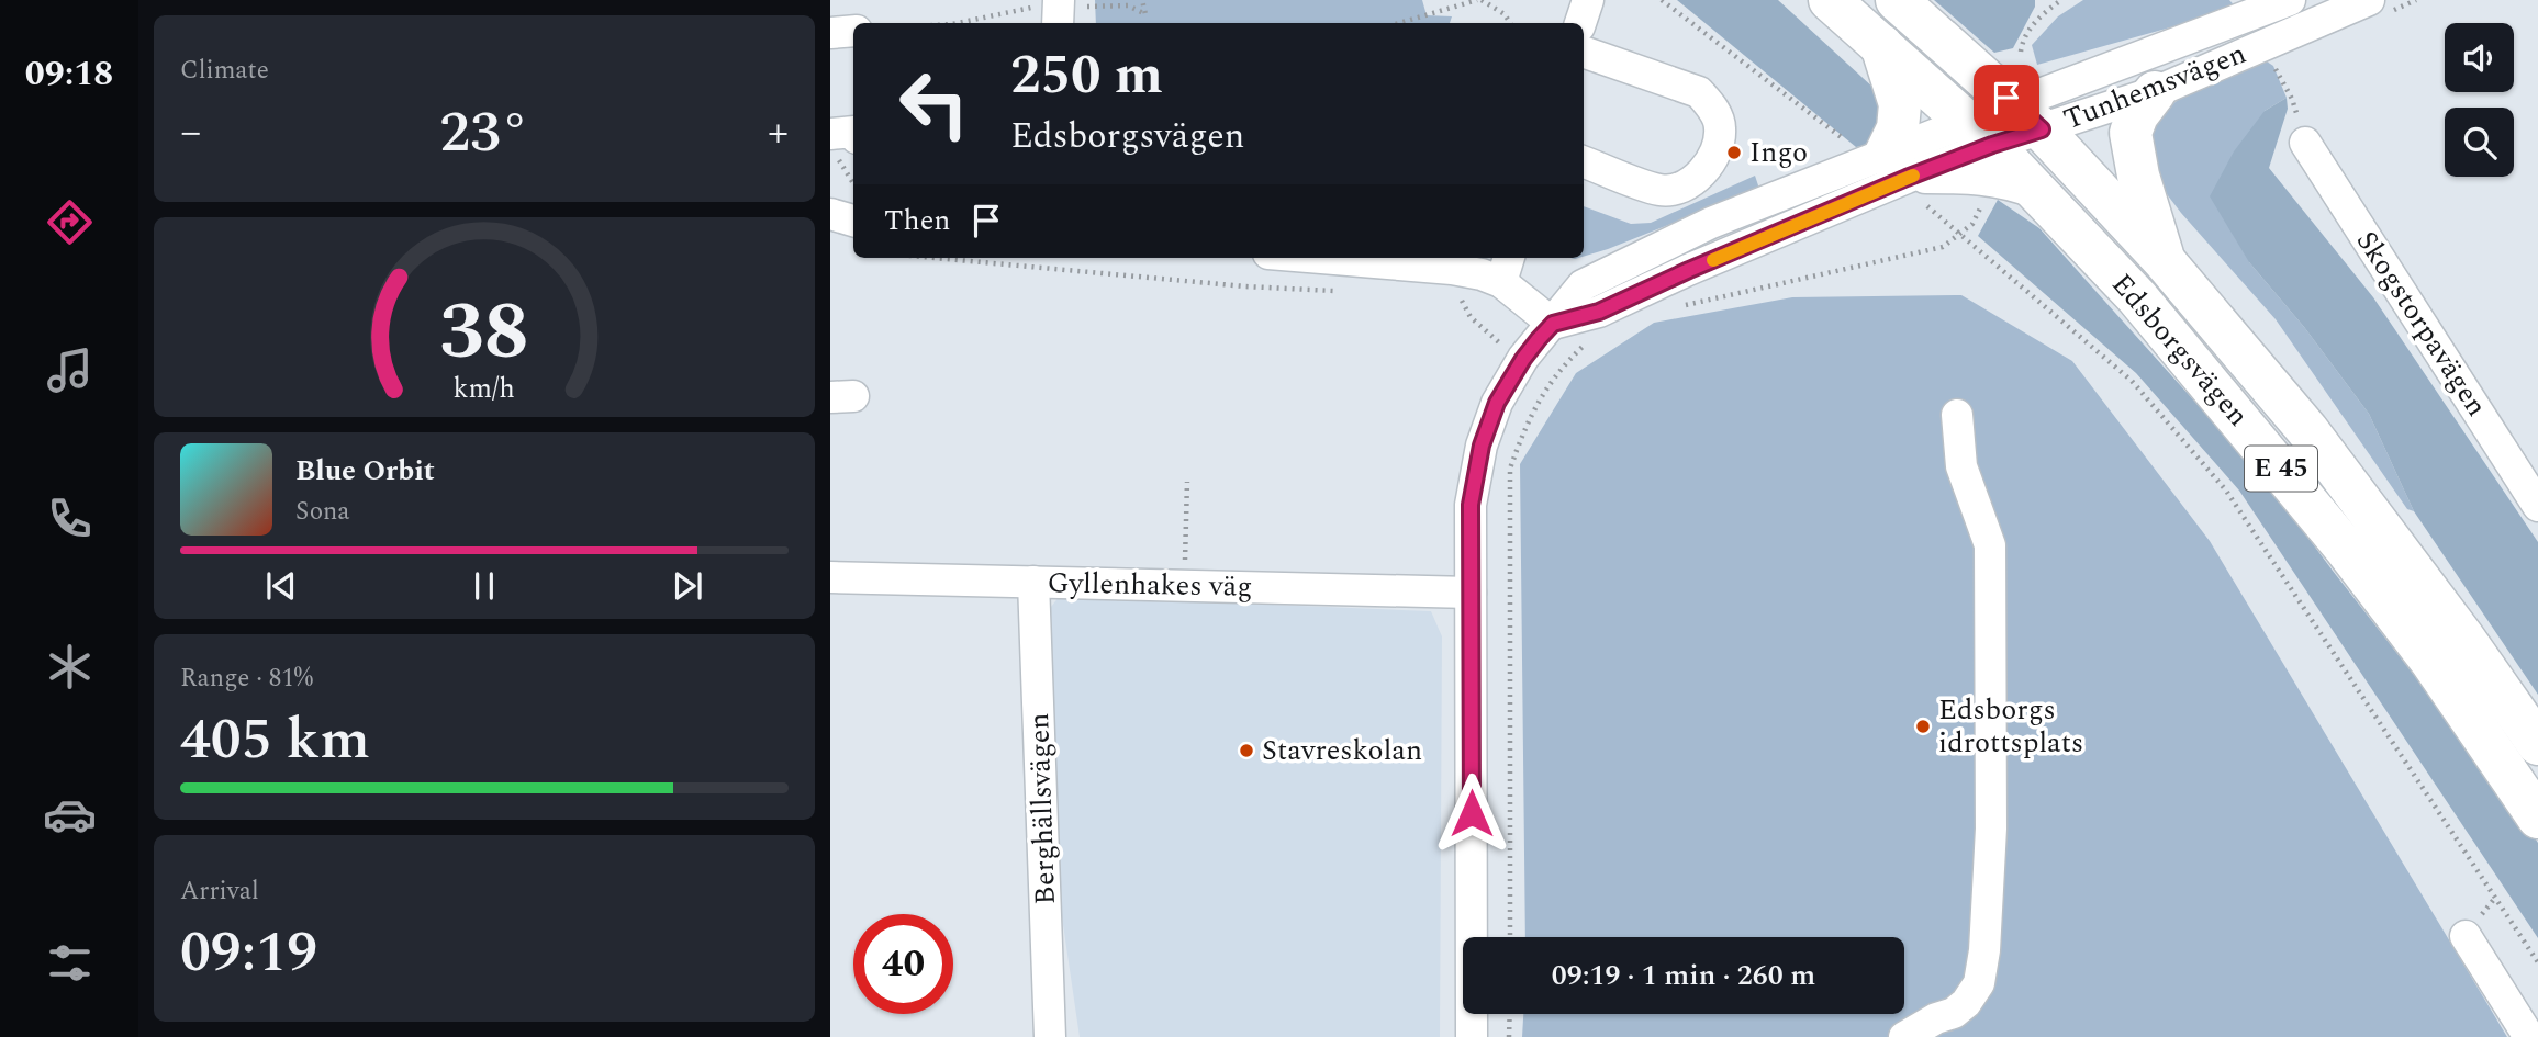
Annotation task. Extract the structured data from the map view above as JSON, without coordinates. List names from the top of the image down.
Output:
{
  "streets": {
    "highway": ["Edsborgsvägen", "E 45"],
    "street": [
      "Tunhemsvägen",
      "Skogstorpavägen",
      "Gyllenhakes väg",
      "Berghällsvägen"
    ]
  },
  "crossings": [
    ["Tunhemsvägen", "Edsborgsvägen"],
    ["Tunhemsvägen", "Gyllenhakes väg"],
    ["Gyllenhakes väg", "Berghällsvägen"]
  ],
  "places": ["Ingo", "Edsborgs idrottsplats", "Stavreskolan"],
  "page": {
    "tabs": "09:18",
    "tile": [
      "Climate",
      ["Range · 81%", "405 km"],
      ["Arrival", "09:19"]
    ],
    "turn": ["250 m", "Edsborgsvägen"],
    "heat": ["−", "23°", "+"],
    "then": "Then",
    "song": ["Blue Orbit", "Sona"],
    "limit": "40",
    "trip": "09:19 · 1 min · 260 m",
    "gauge": ["38", "km/h"]
  }
}
